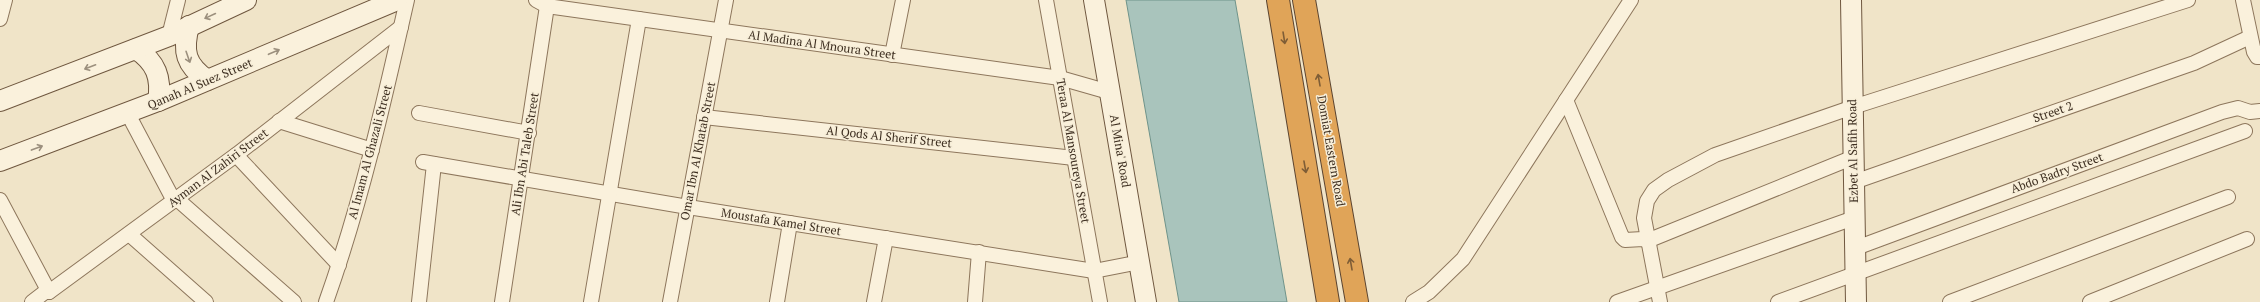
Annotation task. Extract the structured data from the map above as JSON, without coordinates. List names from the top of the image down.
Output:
{
  "streets": {
    "highway": ["Domiat Eastern Road"],
    "main road": ["Qanah Al Suez Street", "Al Mina' Road", "Ezbet Al Safih Road"],
    "street": [
      "Al Madina Al Mnoura Street",
      "Street 2",
      "Al Qods Al Sherif Street",
      "Omar Ibn Al Khatab Street",
      "Teraa Al Mansoureya Street",
      "Al Imam Al Ghazali Street",
      "Ali Ibn Abi Taleb Street",
      "Ayman Al Zahiri Street",
      "Abdo Badry Street",
      "Moustafa Kamel Street"
    ]
  },
  "crossings": [
    ["Al Madina Al Mnoura Street", "Omar Ibn Al Khatab Street"],
    ["Al Madina Al Mnoura Street", "Teraa Al Mansoureya Street"],
    ["Al Madina Al Mnoura Street", "Al Mina' Road"],
    ["Al Madina Al Mnoura Street", "Ali Ibn Abi Taleb Street"],
    ["Street 2", "Ezbet Al Safih Road"],
    ["Al Qods Al Sherif Street", "Omar Ibn Al Khatab Street"],
    ["Al Qods Al Sherif Street", "Teraa Al Mansoureya Street"],
    ["Omar Ibn Al Khatab Street", "Moustafa Kamel Street"],
    ["Teraa Al Mansoureya Street", "Moustafa Kamel Street"],
    ["Al Mina' Road", "Moustafa Kamel Street"],
    ["Ezbet Al Safih Road", "Abdo Badry Street"],
    ["Al Imam Al Ghazali Street", "Ayman Al Zahiri Street"],
    ["Ali Ibn Abi Taleb Street", "Moustafa Kamel Street"]
  ]
}
